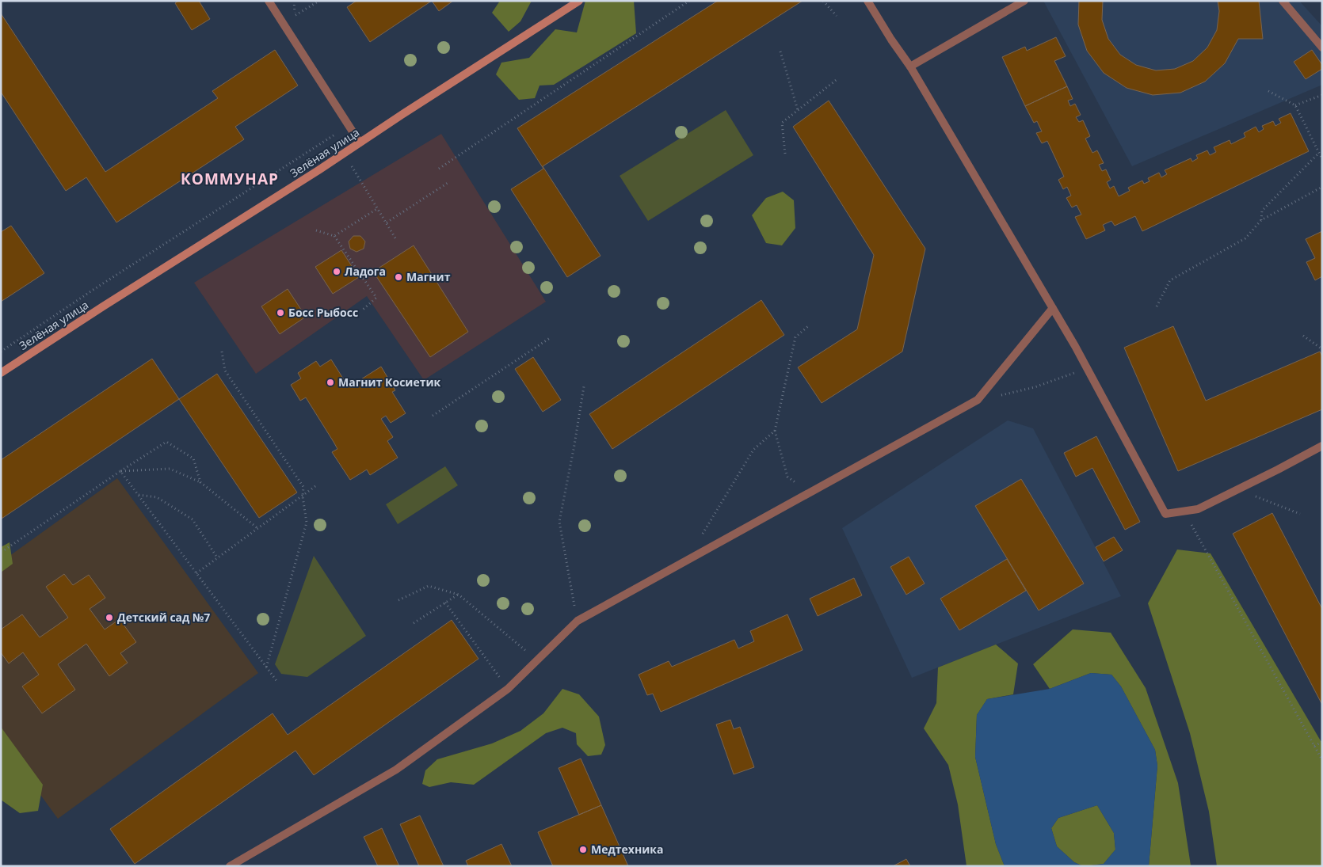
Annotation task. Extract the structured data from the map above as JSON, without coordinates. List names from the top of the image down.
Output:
{
  "streets": {
    "street": ["Зелёная улица"]
  },
  "districts": ["КОММУНАР"],
  "places": [
    "Ладога",
    "Магнит",
    "Босс Рыбосс",
    "Магнит Косиетик",
    "Детский сад №7",
    "Медтехника"
  ]
}
